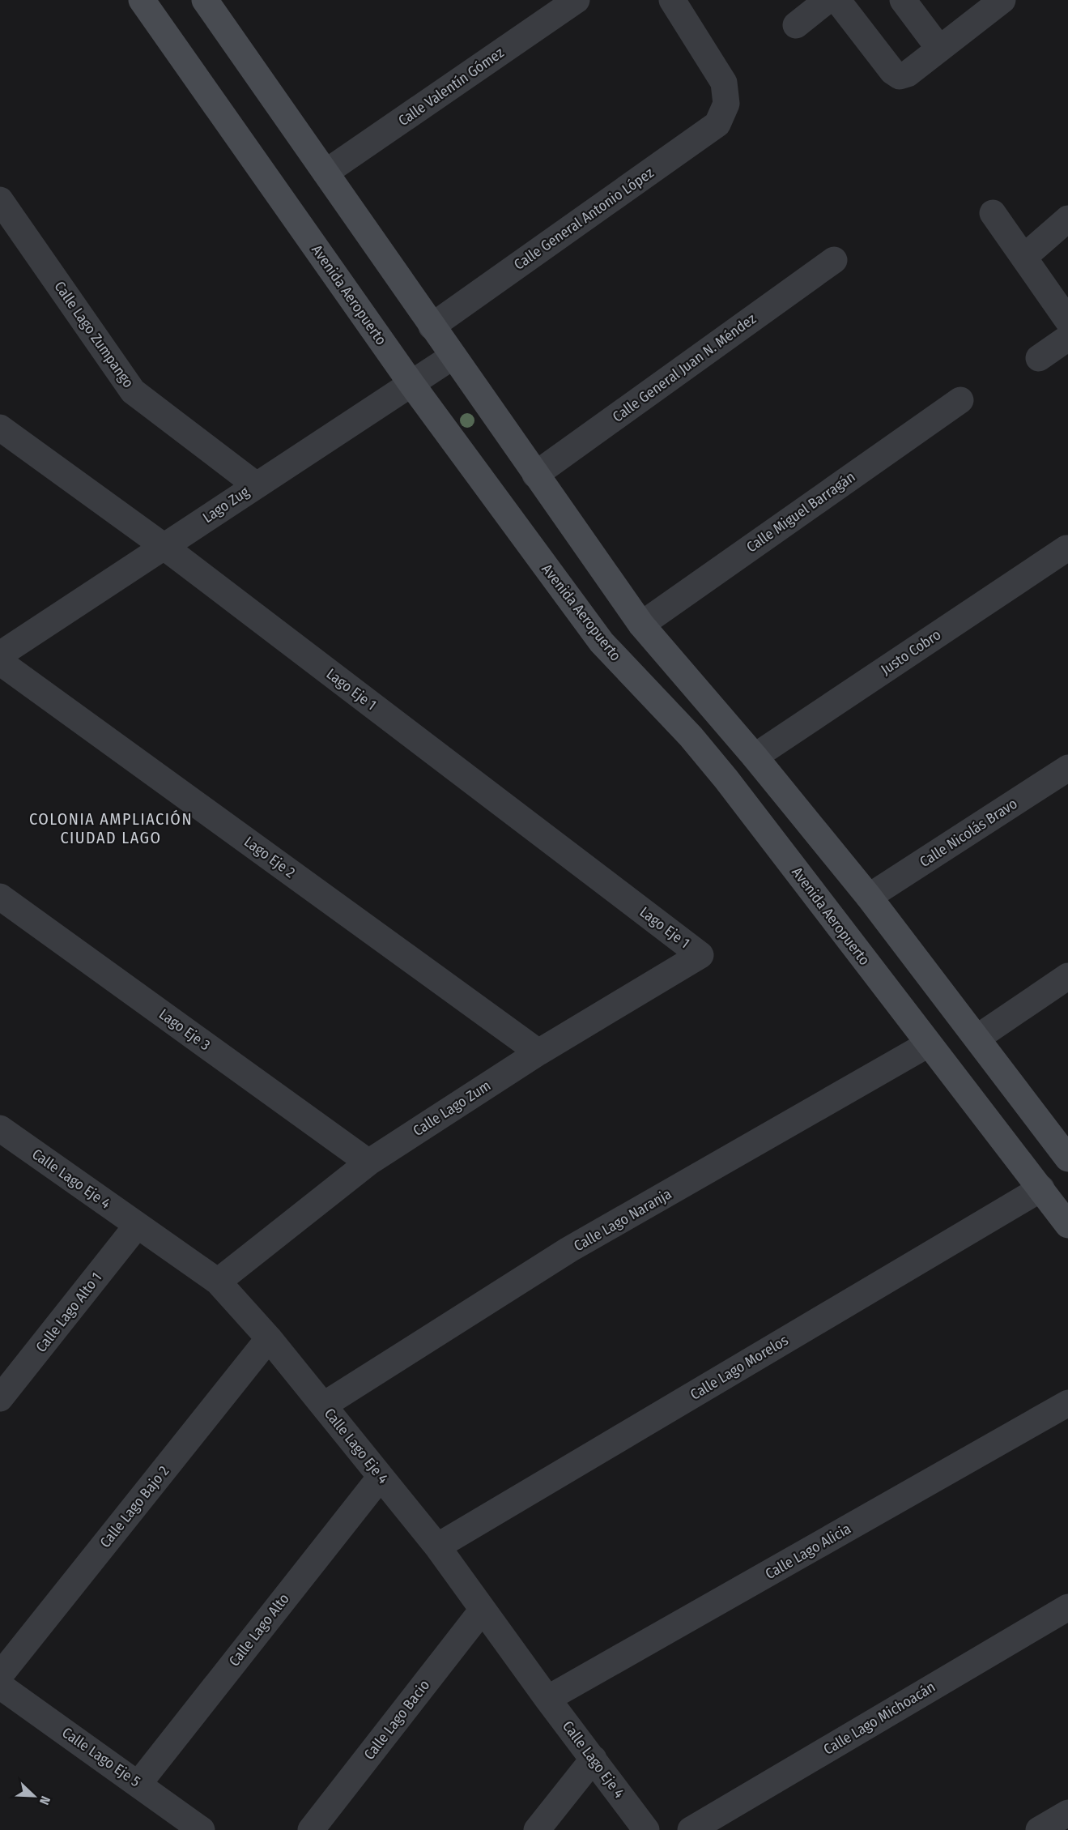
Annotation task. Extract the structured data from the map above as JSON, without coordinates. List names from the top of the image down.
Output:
{
  "streets": {
    "street": [
      "Calle Valentín Gómez",
      "Calle General Antonio López",
      "Avenida Aeropuerto",
      "Calle Lago Zumpango",
      "Calle General Juan N. Méndez",
      "Lago Zug",
      "Calle Miguel Barragán",
      "Justo Cobro",
      "Lago Eje 1",
      "Calle Nicolás Bravo",
      "Lago Eje 2",
      "Lago Eje 3",
      "Calle Lago Zum",
      "Calle Lago Eje 4",
      "Calle Lago Naranja",
      "Calle Lago Alto 1",
      "Calle Lago Morelos",
      "Calle Lago Bajo 2",
      "Calle Lago Alicia",
      "Calle Lago Alto",
      "Calle Lago Michoacán",
      "Calle Lago Bacio",
      "Calle Lago Eje 5"
    ]
  },
  "crossings": [
    ["Avenida Aeropuerto", "Lago Zug"],
    ["Avenida Aeropuerto", "Calle Lago Naranja"],
    ["Avenida Aeropuerto", "Calle Lago Morelos"],
    ["Calle Lago Zumpango", "Lago Zug"],
    ["Lago Zug", "Lago Eje 1"],
    ["Lago Eje 1", "Calle Lago Zum"],
    ["Lago Eje 2", "Calle Lago Zum"],
    ["Lago Eje 3", "Calle Lago Zum"],
    ["Calle Lago Zum", "Calle Lago Eje 4"],
    ["Calle Lago Eje 4", "Calle Lago Naranja"],
    ["Calle Lago Eje 4", "Calle Lago Alto 1"],
    ["Calle Lago Eje 4", "Calle Lago Morelos"],
    ["Calle Lago Eje 4", "Calle Lago Bajo 2"],
    ["Calle Lago Eje 4", "Calle Lago Alicia"],
    ["Calle Lago Eje 4", "Calle Lago Alto"],
    ["Calle Lago Eje 4", "Calle Lago Bacio"],
    ["Calle Lago Alto", "Calle Lago Eje 5"]
  ],
  "districts": ["COLONIA AMPLIACIÓN CIUDAD LAGO"],
  "north": "bottom right"
}
